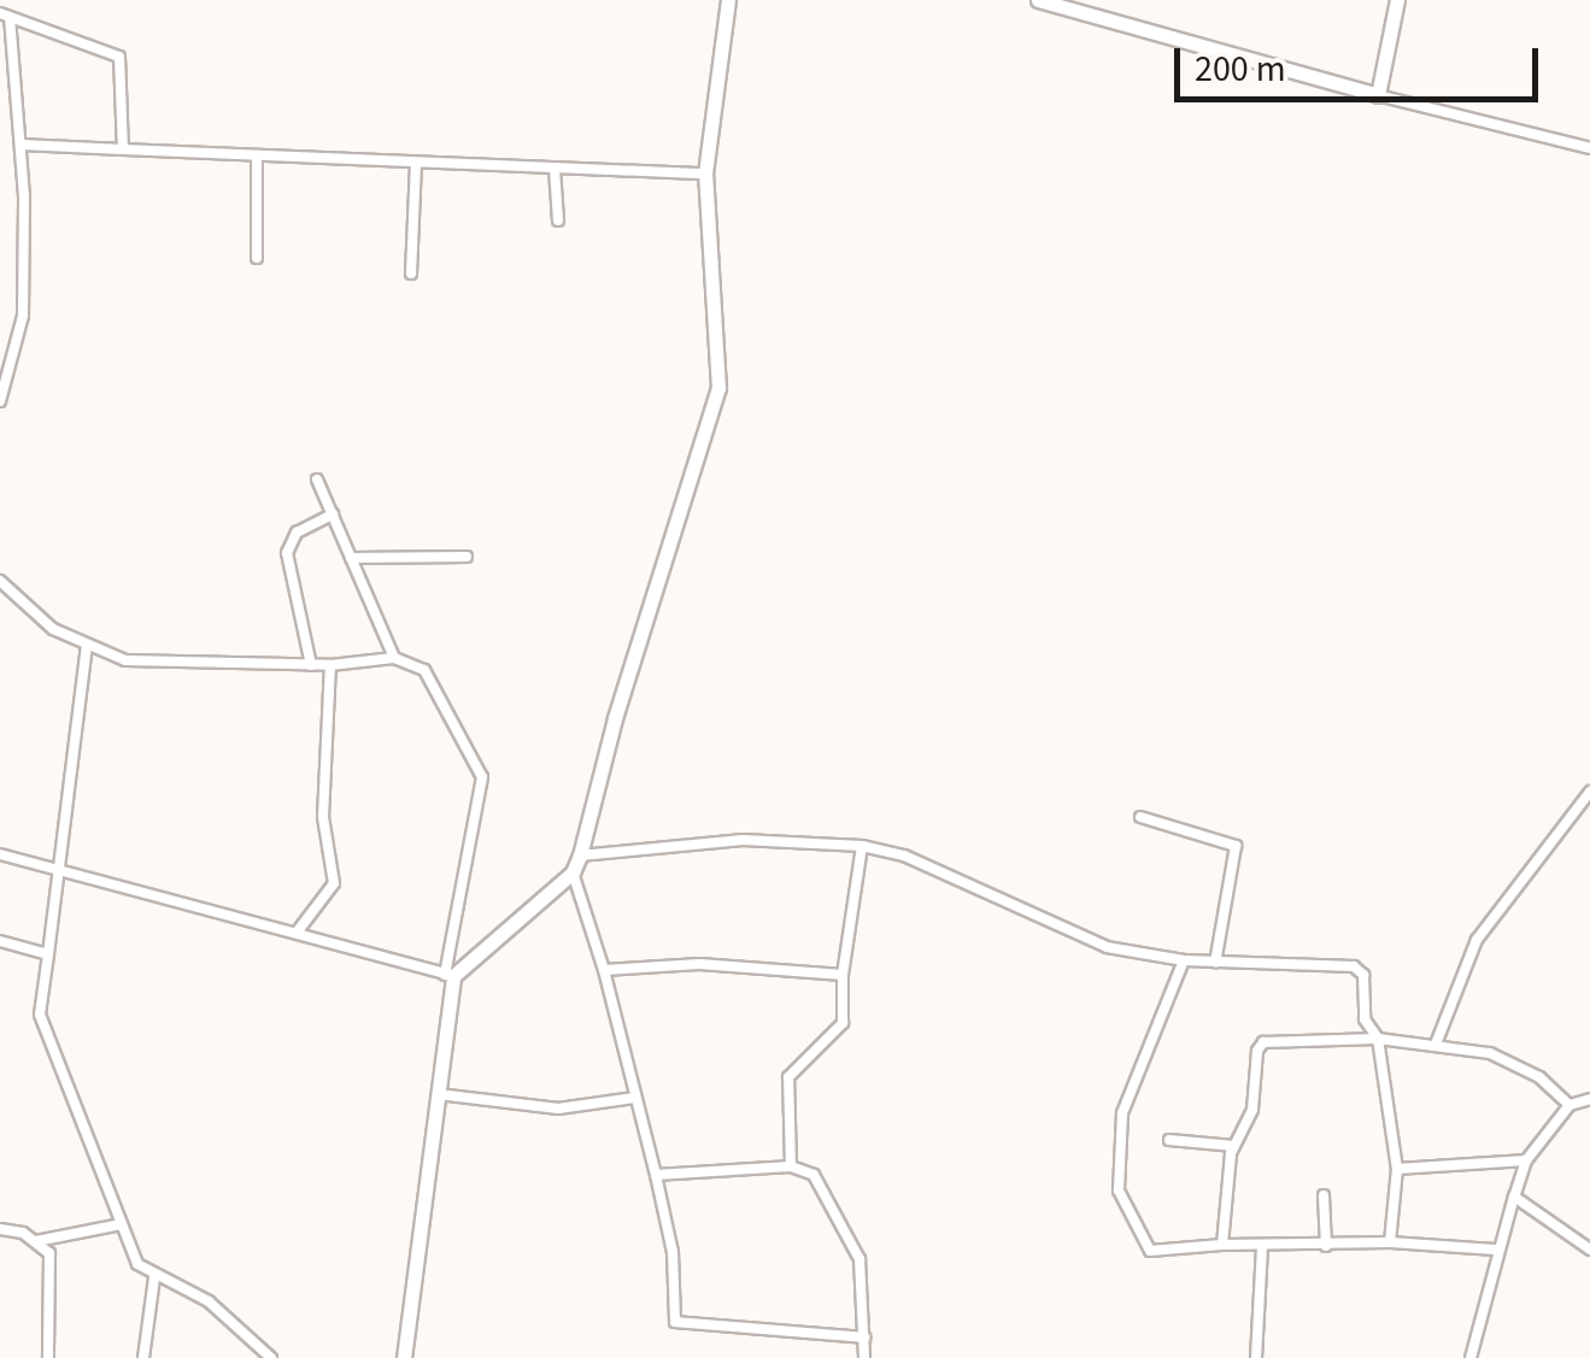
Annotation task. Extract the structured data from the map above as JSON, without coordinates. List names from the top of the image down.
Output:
{
  "scale_bar": "200 m"
}
